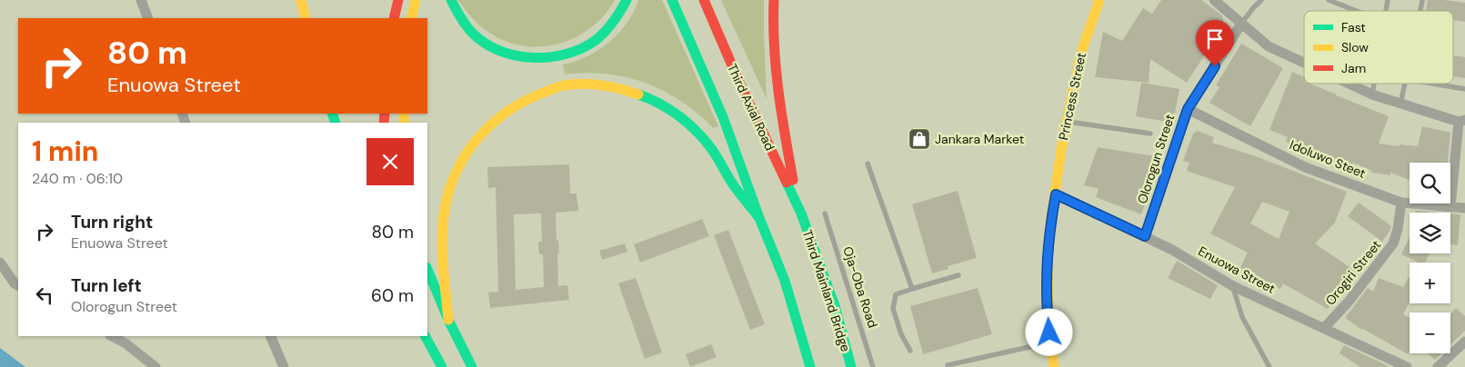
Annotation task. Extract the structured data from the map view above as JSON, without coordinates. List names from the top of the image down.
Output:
{
  "streets": {
    "main road": ["Princess Street", "Third Axial Road", "Third Mainland Bridge"],
    "street": [
      "Olorogun Street",
      "Idoluwo Steet",
      "Enuowa Street",
      "Orogiri Street"
    ],
    "lane": ["Oja-Oba Road"]
  },
  "crossings": [
    ["Princess Street", "Enuowa Street"],
    ["Third Axial Road", "Third Mainland Bridge"],
    ["Olorogun Street", "Idoluwo Steet"],
    ["Olorogun Street", "Enuowa Street"],
    ["Idoluwo Steet", "Orogiri Street"],
    ["Enuowa Street", "Orogiri Street"]
  ],
  "places": {
    "shop": ["Jankara Market"]
  },
  "legend": ["Fast", "Slow", "Jam"],
  "page": {
    "turn": ["80 m", "Enuowa Street"],
    "heading": ["1 min", "240 m · 06:10"],
    "map_buttons": ["+", "−"],
    "list": [
      {
        "name": "Turn right",
        "note": "Enuowa Street",
        "value": "80 m"
      },
      {
        "name": "Turn left",
        "note": "Olorogun Street",
        "value": "60 m"
      }
    ]
  }
}
